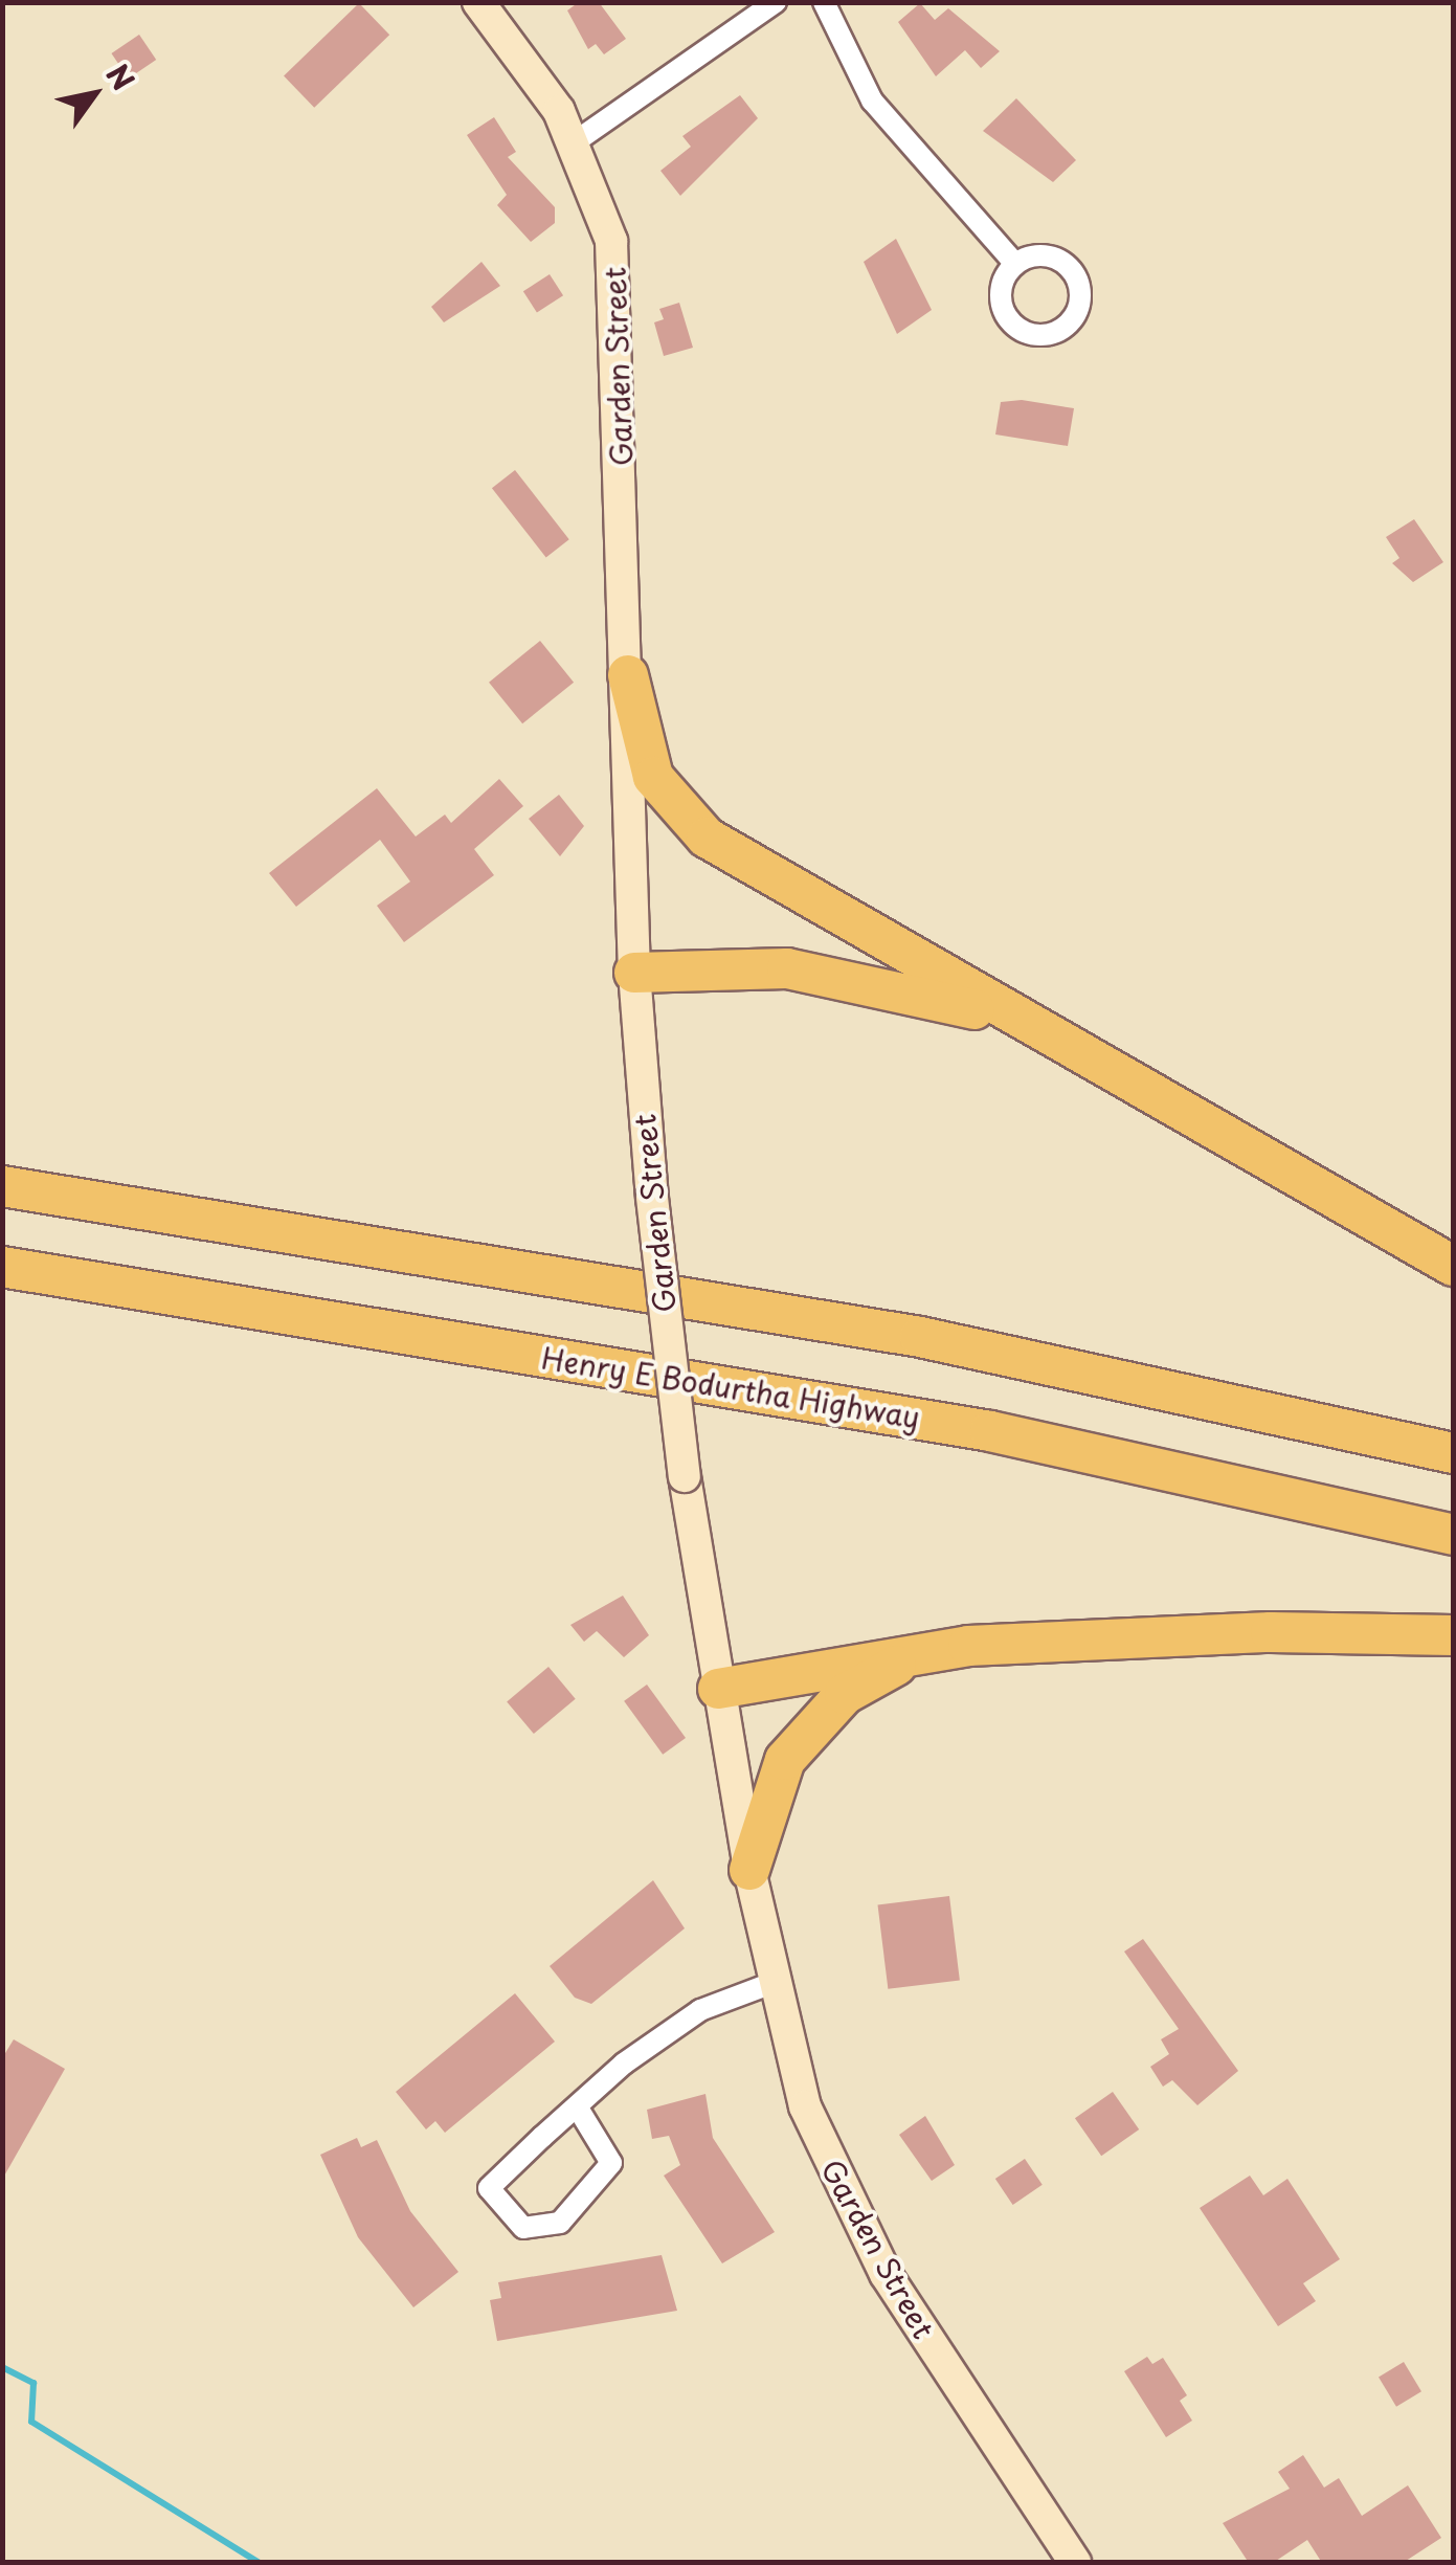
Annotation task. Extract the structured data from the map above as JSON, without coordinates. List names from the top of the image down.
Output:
{
  "streets": {
    "highway": ["Henry E Bodurtha Highway"],
    "street": ["Garden Street"]
  },
  "north": "top right"
}
